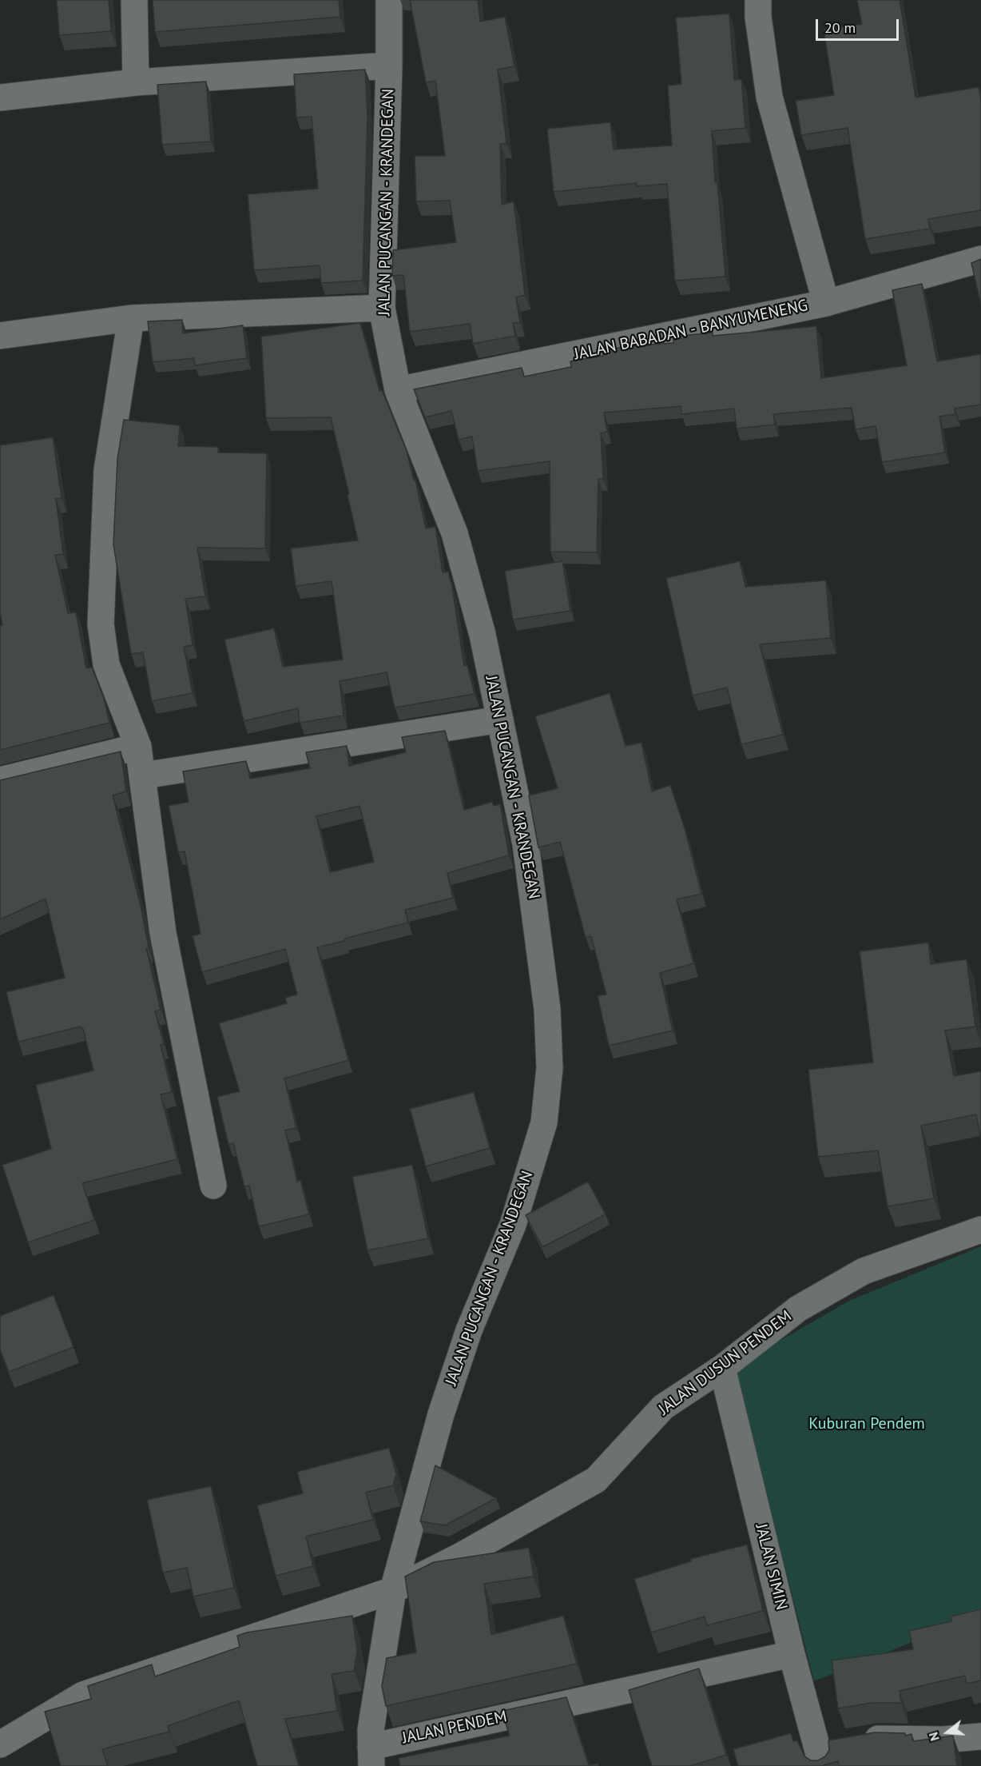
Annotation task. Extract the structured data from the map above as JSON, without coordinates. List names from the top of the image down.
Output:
{
  "streets": {
    "street": [
      "JALAN PUCANGAN - KRANDEGAN",
      "JALAN BABADAN - BANYUMENENG",
      "JALAN DUSUN PENDEM",
      "JALAN SIMIN",
      "JALAN PENDEM"
    ]
  },
  "crossings": [
    ["JALAN PUCANGAN - KRANDEGAN", "JALAN BABADAN - BANYUMENENG"],
    ["JALAN PUCANGAN - KRANDEGAN", "JALAN DUSUN PENDEM"],
    ["JALAN PUCANGAN - KRANDEGAN", "JALAN PENDEM"],
    ["JALAN DUSUN PENDEM", "JALAN SIMIN"],
    ["JALAN SIMIN", "JALAN PENDEM"]
  ],
  "parks": ["Kuburan Pendem"],
  "scale_bar": "20 m",
  "north": "left"
}
